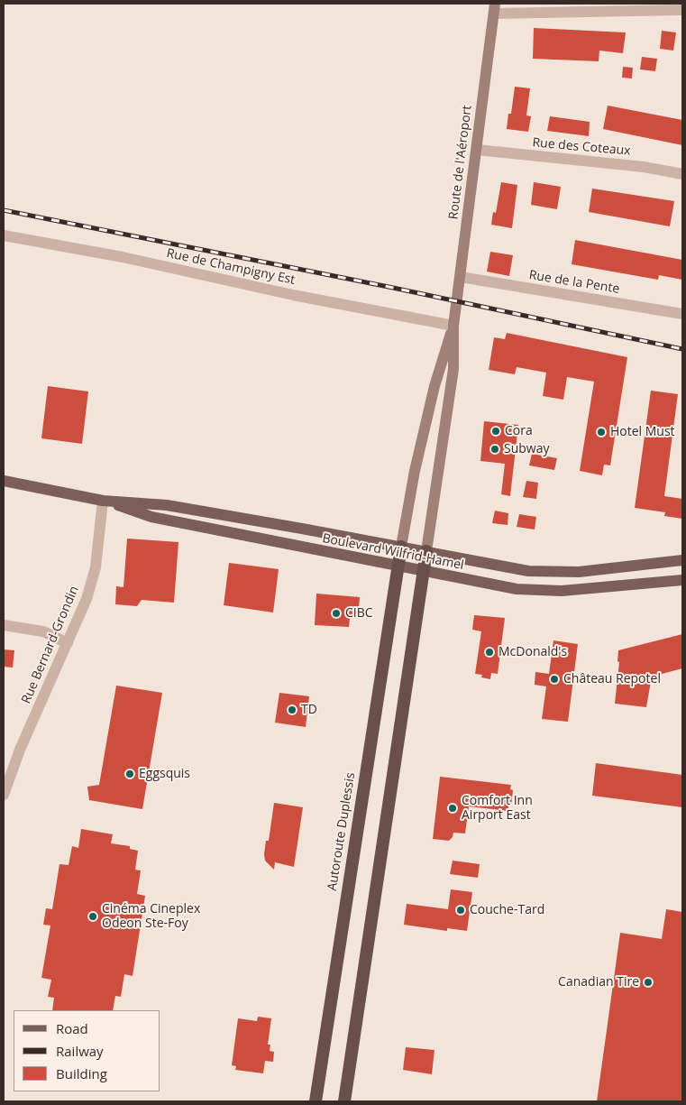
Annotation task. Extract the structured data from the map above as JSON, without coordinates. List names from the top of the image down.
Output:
{
  "streets": {
    "highway": ["Route de l'Aéroport", "Autoroute Duplessis"],
    "main road": ["Boulevard Wilfrid-Hamel"],
    "street": [
      "Rue des Coteaux",
      "Rue de Champigny Est",
      "Rue de la Pente",
      "Rue Bernard-Grondin"
    ]
  },
  "crossings": [
    ["Rue des Coteaux", "Route de l'Aéroport"],
    ["Route de l'Aéroport", "Rue de Champigny Est"],
    ["Route de l'Aéroport", "Rue de la Pente"],
    ["Route de l'Aéroport", "Boulevard Wilfrid-Hamel"],
    ["Route de l'Aéroport", "Autoroute Duplessis"],
    ["Boulevard Wilfrid-Hamel", "Rue Bernard-Grondin"],
    ["Boulevard Wilfrid-Hamel", "Autoroute Duplessis"]
  ],
  "places": [
    "Cora",
    "Hotel Must",
    "Subway",
    "CIBC",
    "McDonald's",
    "Château Repotel",
    "TD",
    "Eggsquis",
    "Comfort Inn Airport East",
    "Couche-Tard",
    "Cinéma Cineplex Odeon Ste-Foy",
    "Canadian Tire"
  ],
  "legend": ["Road", "Railway", "Building"]
}
